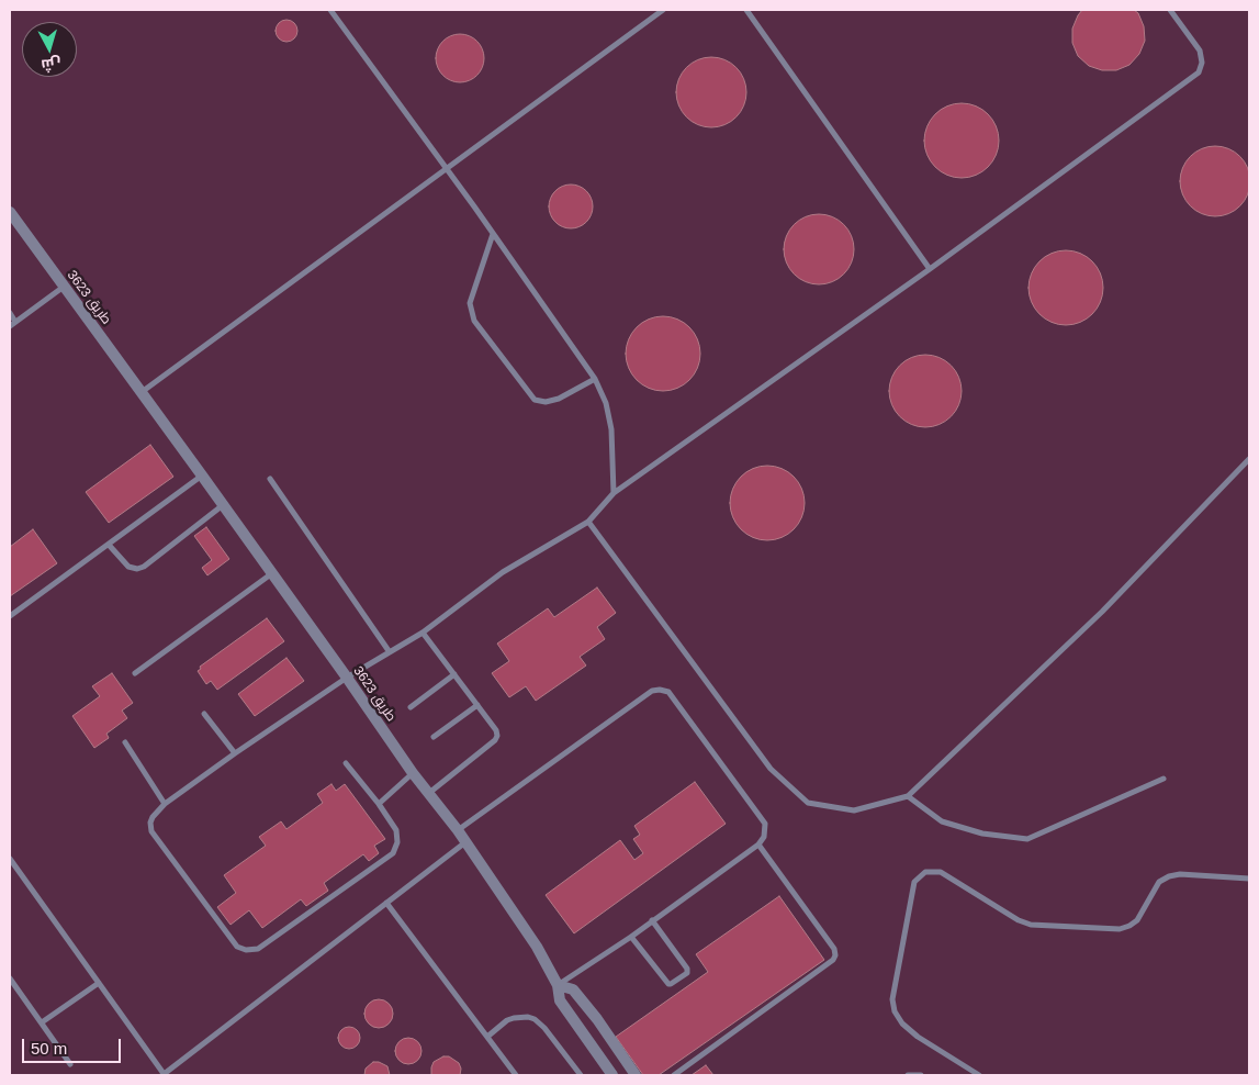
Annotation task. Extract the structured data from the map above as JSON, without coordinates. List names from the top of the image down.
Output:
{
  "streets": {
    "street": ["طريق 3623"]
  },
  "scale_bar": "50 m",
  "north": "bottom"
}
